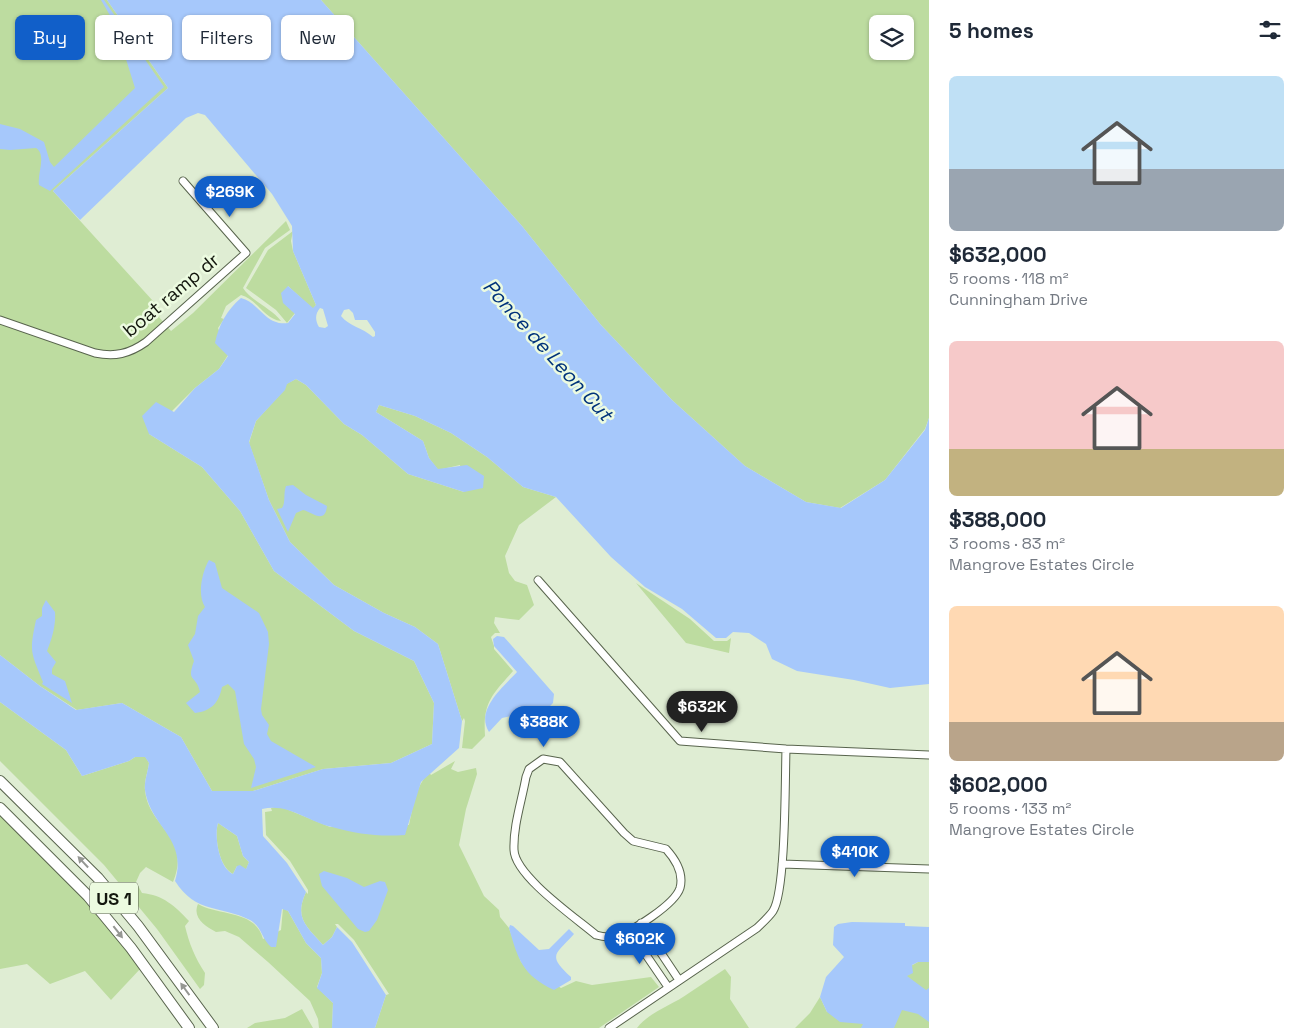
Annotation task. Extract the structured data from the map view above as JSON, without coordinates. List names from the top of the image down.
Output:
{
  "streets": {
    "main road": ["US 1"],
    "street": ["boat ramp dr"]
  },
  "water": ["Ponce de Leon Cut"],
  "page": {
    "heading": "5 homes",
    "chip": [
      "Buy",
      "Rent",
      "Filters",
      "New"
    ],
    "list": [
      {
        "name": "$632,000",
        "note": "5 rooms · 118 m² · Cunningham Drive"
      },
      {
        "name": "$388,000",
        "note": "3 rooms · 83 m² · Mangrove Estates Circle"
      },
      {
        "name": "$602,000",
        "note": "5 rooms · 133 m² · Mangrove Estates Circle"
      }
    ],
    "price": [
      "$269K",
      "$632K",
      "$388K",
      "$410K",
      "$602K"
    ]
  }
}
